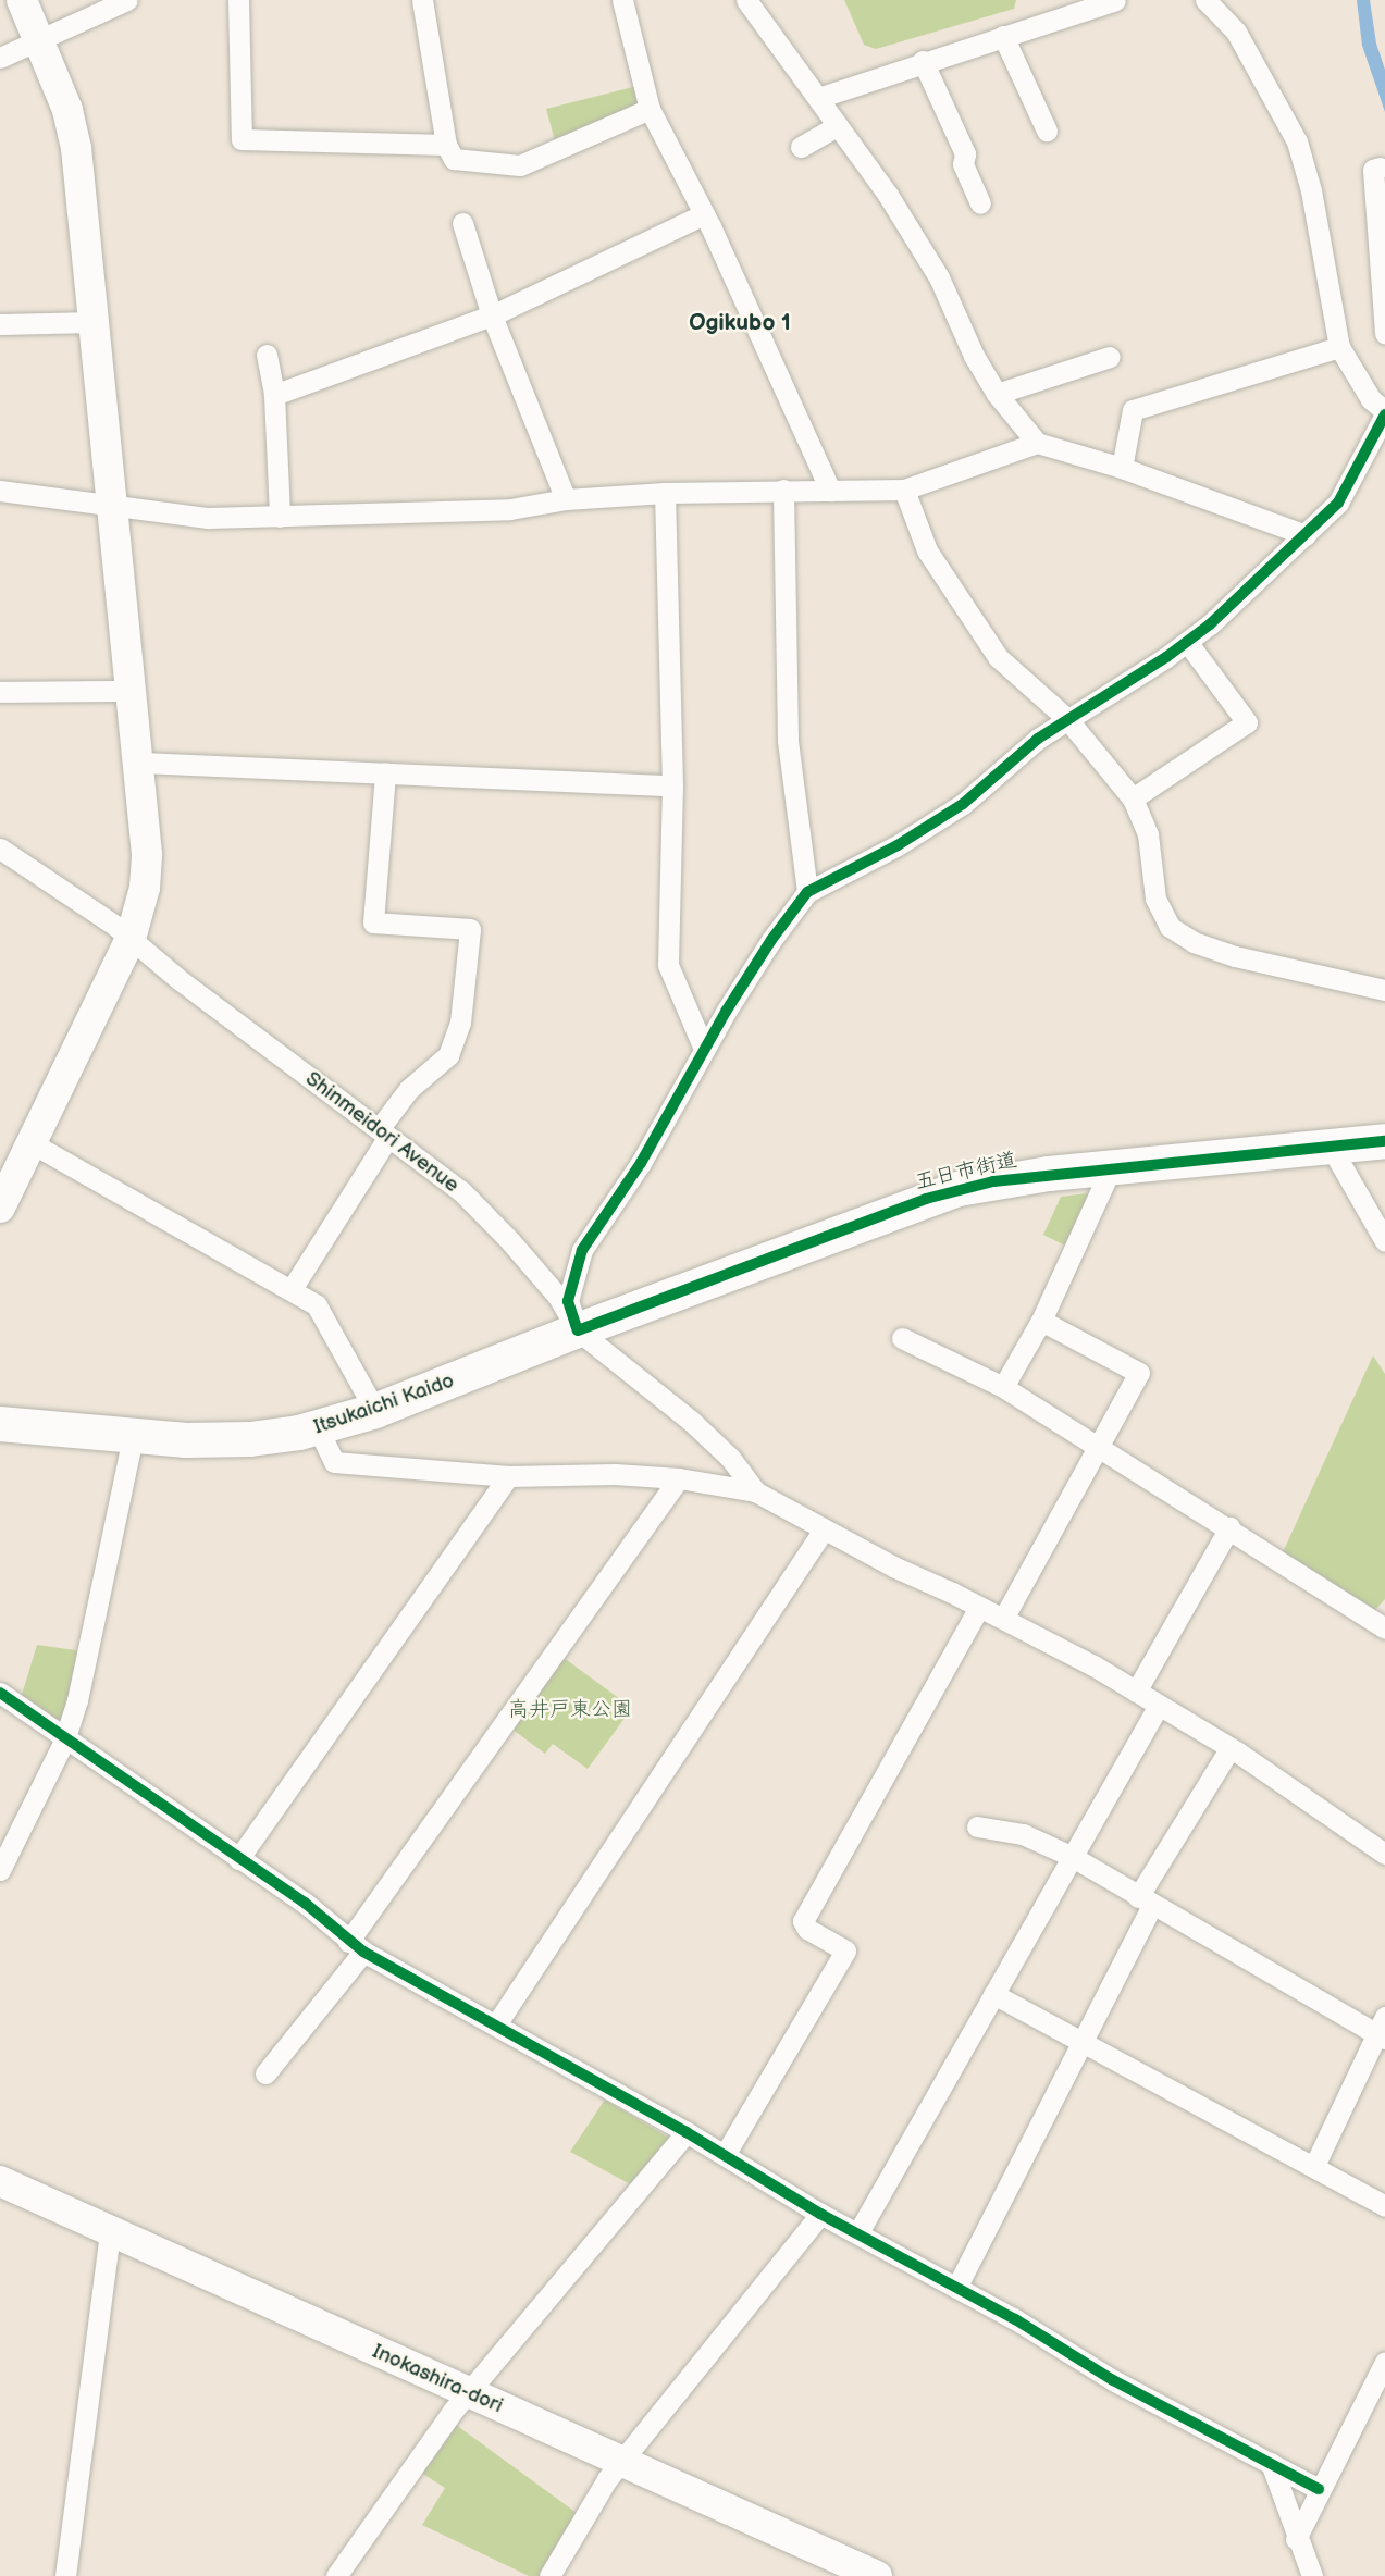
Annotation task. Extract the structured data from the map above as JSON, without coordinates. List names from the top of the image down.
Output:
{
  "streets": {
    "main road": ["五日市街道", "Itsukaichi Kaido"],
    "street": ["Shinmeidori Avenue", "Inokashira-dori"]
  },
  "crossings": [
    ["Shinmeidori Avenue", "五日市街道"],
    ["Shinmeidori Avenue", "Itsukaichi Kaido"],
    ["五日市街道", "Itsukaichi Kaido"]
  ],
  "districts": ["Ogikubo 1"],
  "parks": ["高井戸東公園"]
}
